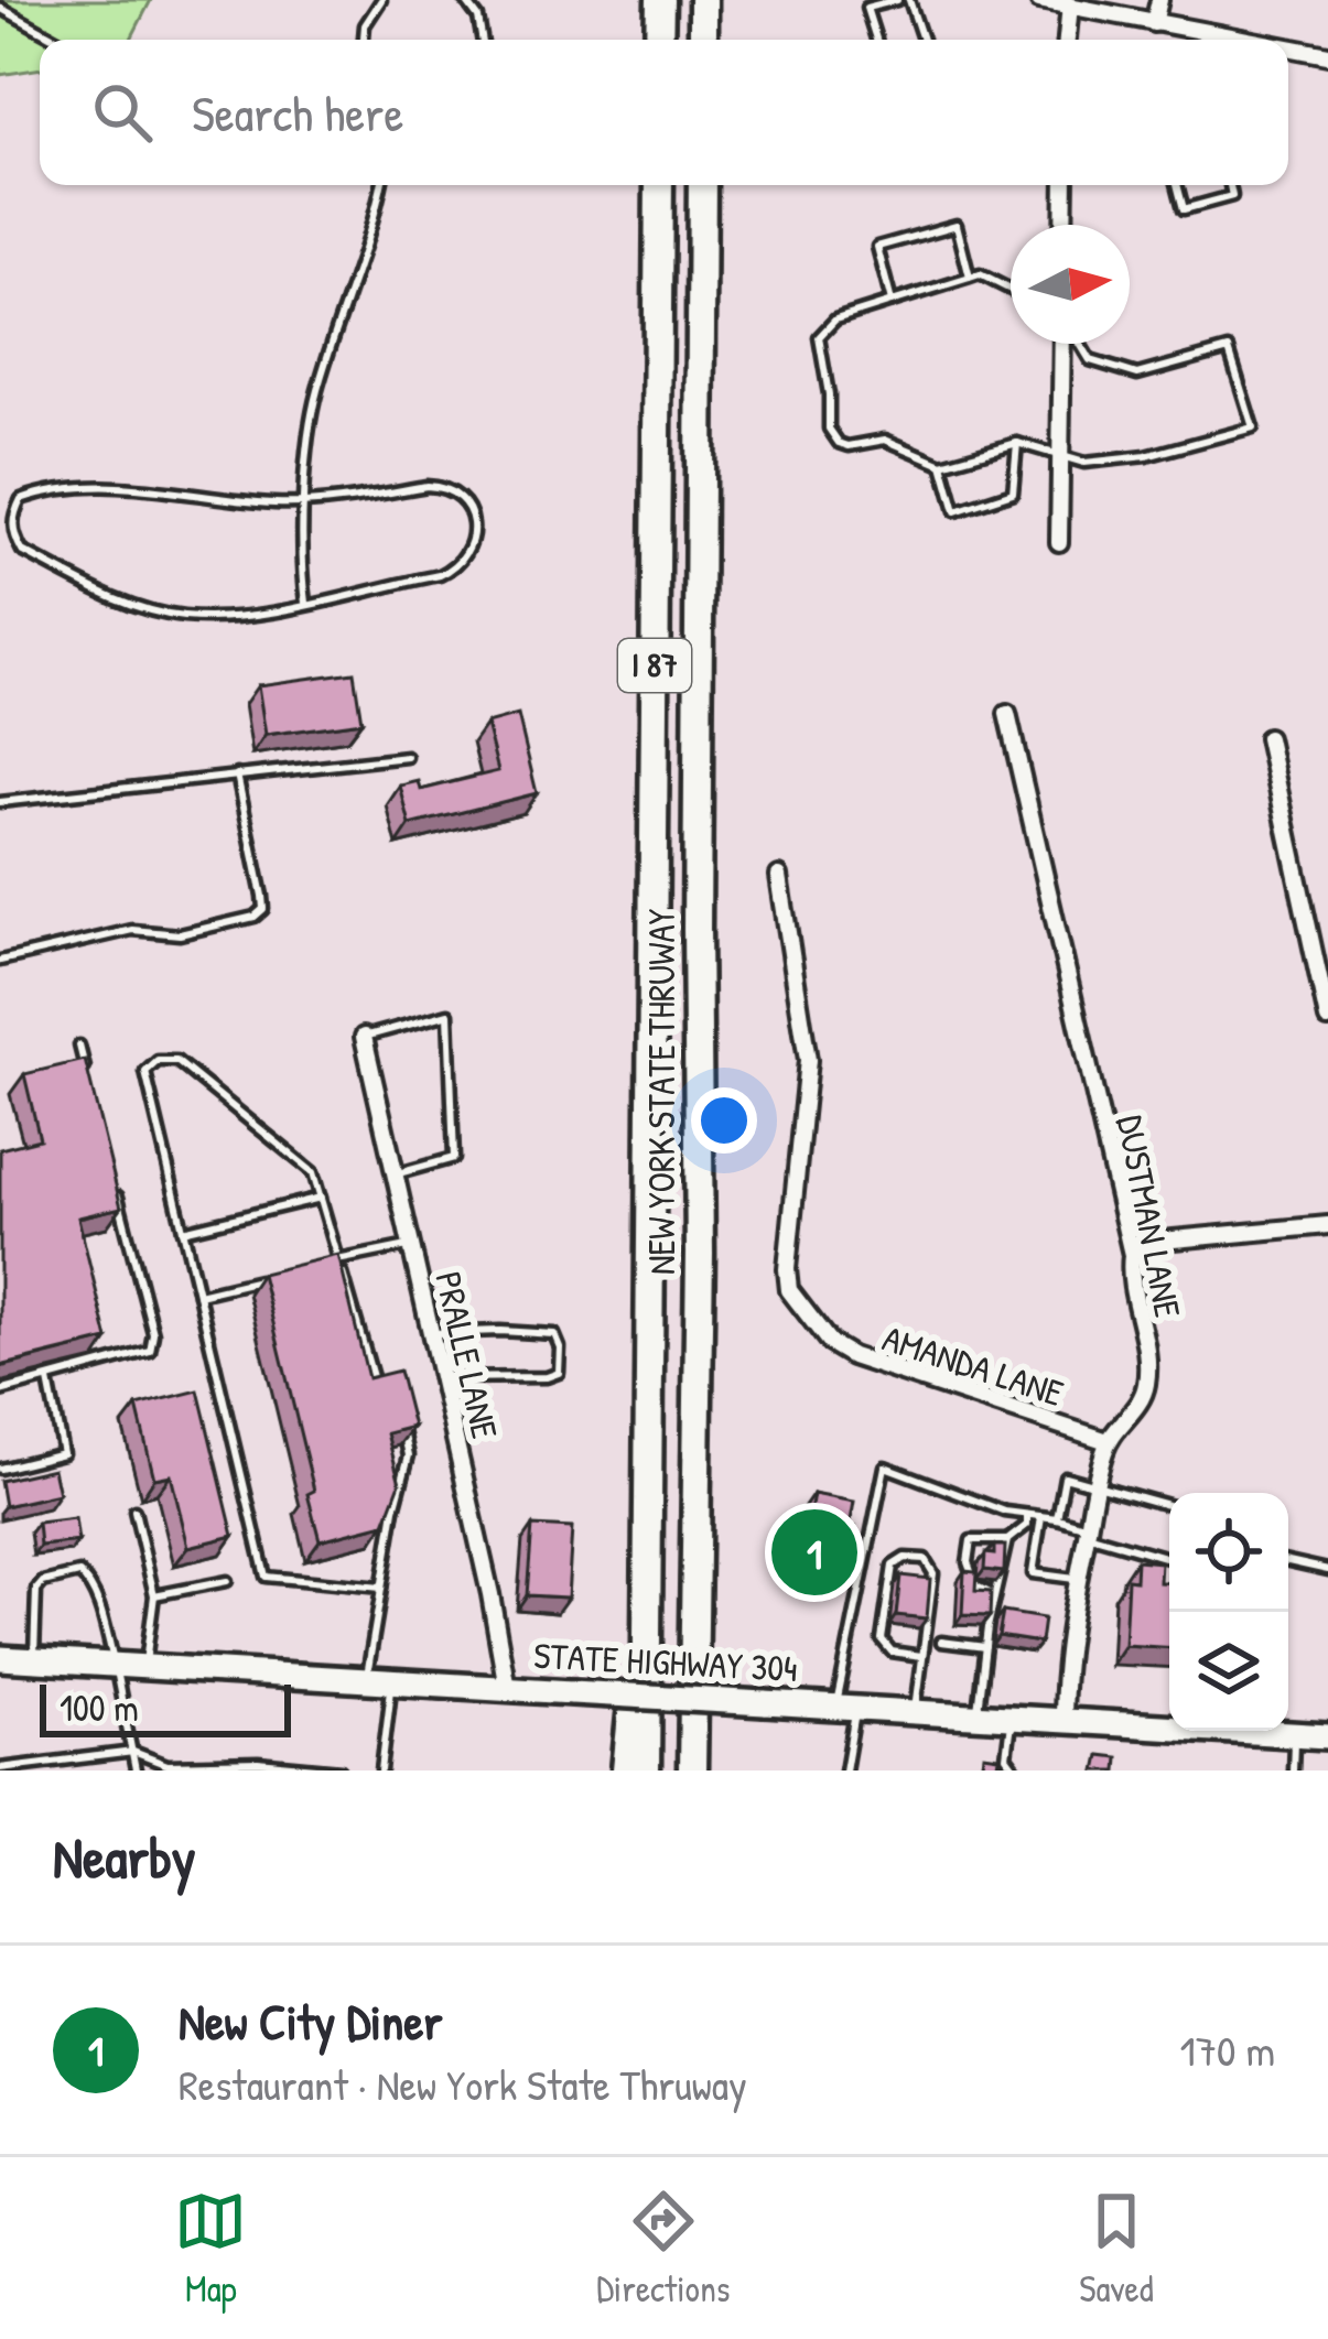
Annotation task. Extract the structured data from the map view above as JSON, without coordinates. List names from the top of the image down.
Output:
{
  "streets": {
    "highway": ["I 87", "NEW YORK STATE THRUWAY"],
    "main road": ["STATE HIGHWAY 304"],
    "street": ["DUSTMAN LANE", "PRALLE LANE", "AMANDA LANE"]
  },
  "crossings": [
    ["DUSTMAN LANE", "AMANDA LANE"],
    ["DUSTMAN LANE", "STATE HIGHWAY 304"],
    ["PRALLE LANE", "STATE HIGHWAY 304"]
  ],
  "scale_bar": "100 m",
  "north": "right",
  "page": {
    "search": "Search here",
    "pins": "1",
    "scale": "100 m",
    "heading": "Nearby",
    "list": [
      {
        "mark": "1",
        "name": "New City Diner",
        "note": "Restaurant · New York State Thruway",
        "value": "170 m"
      }
    ],
    "nav": ["Map", "Directions", "Saved"]
  }
}
